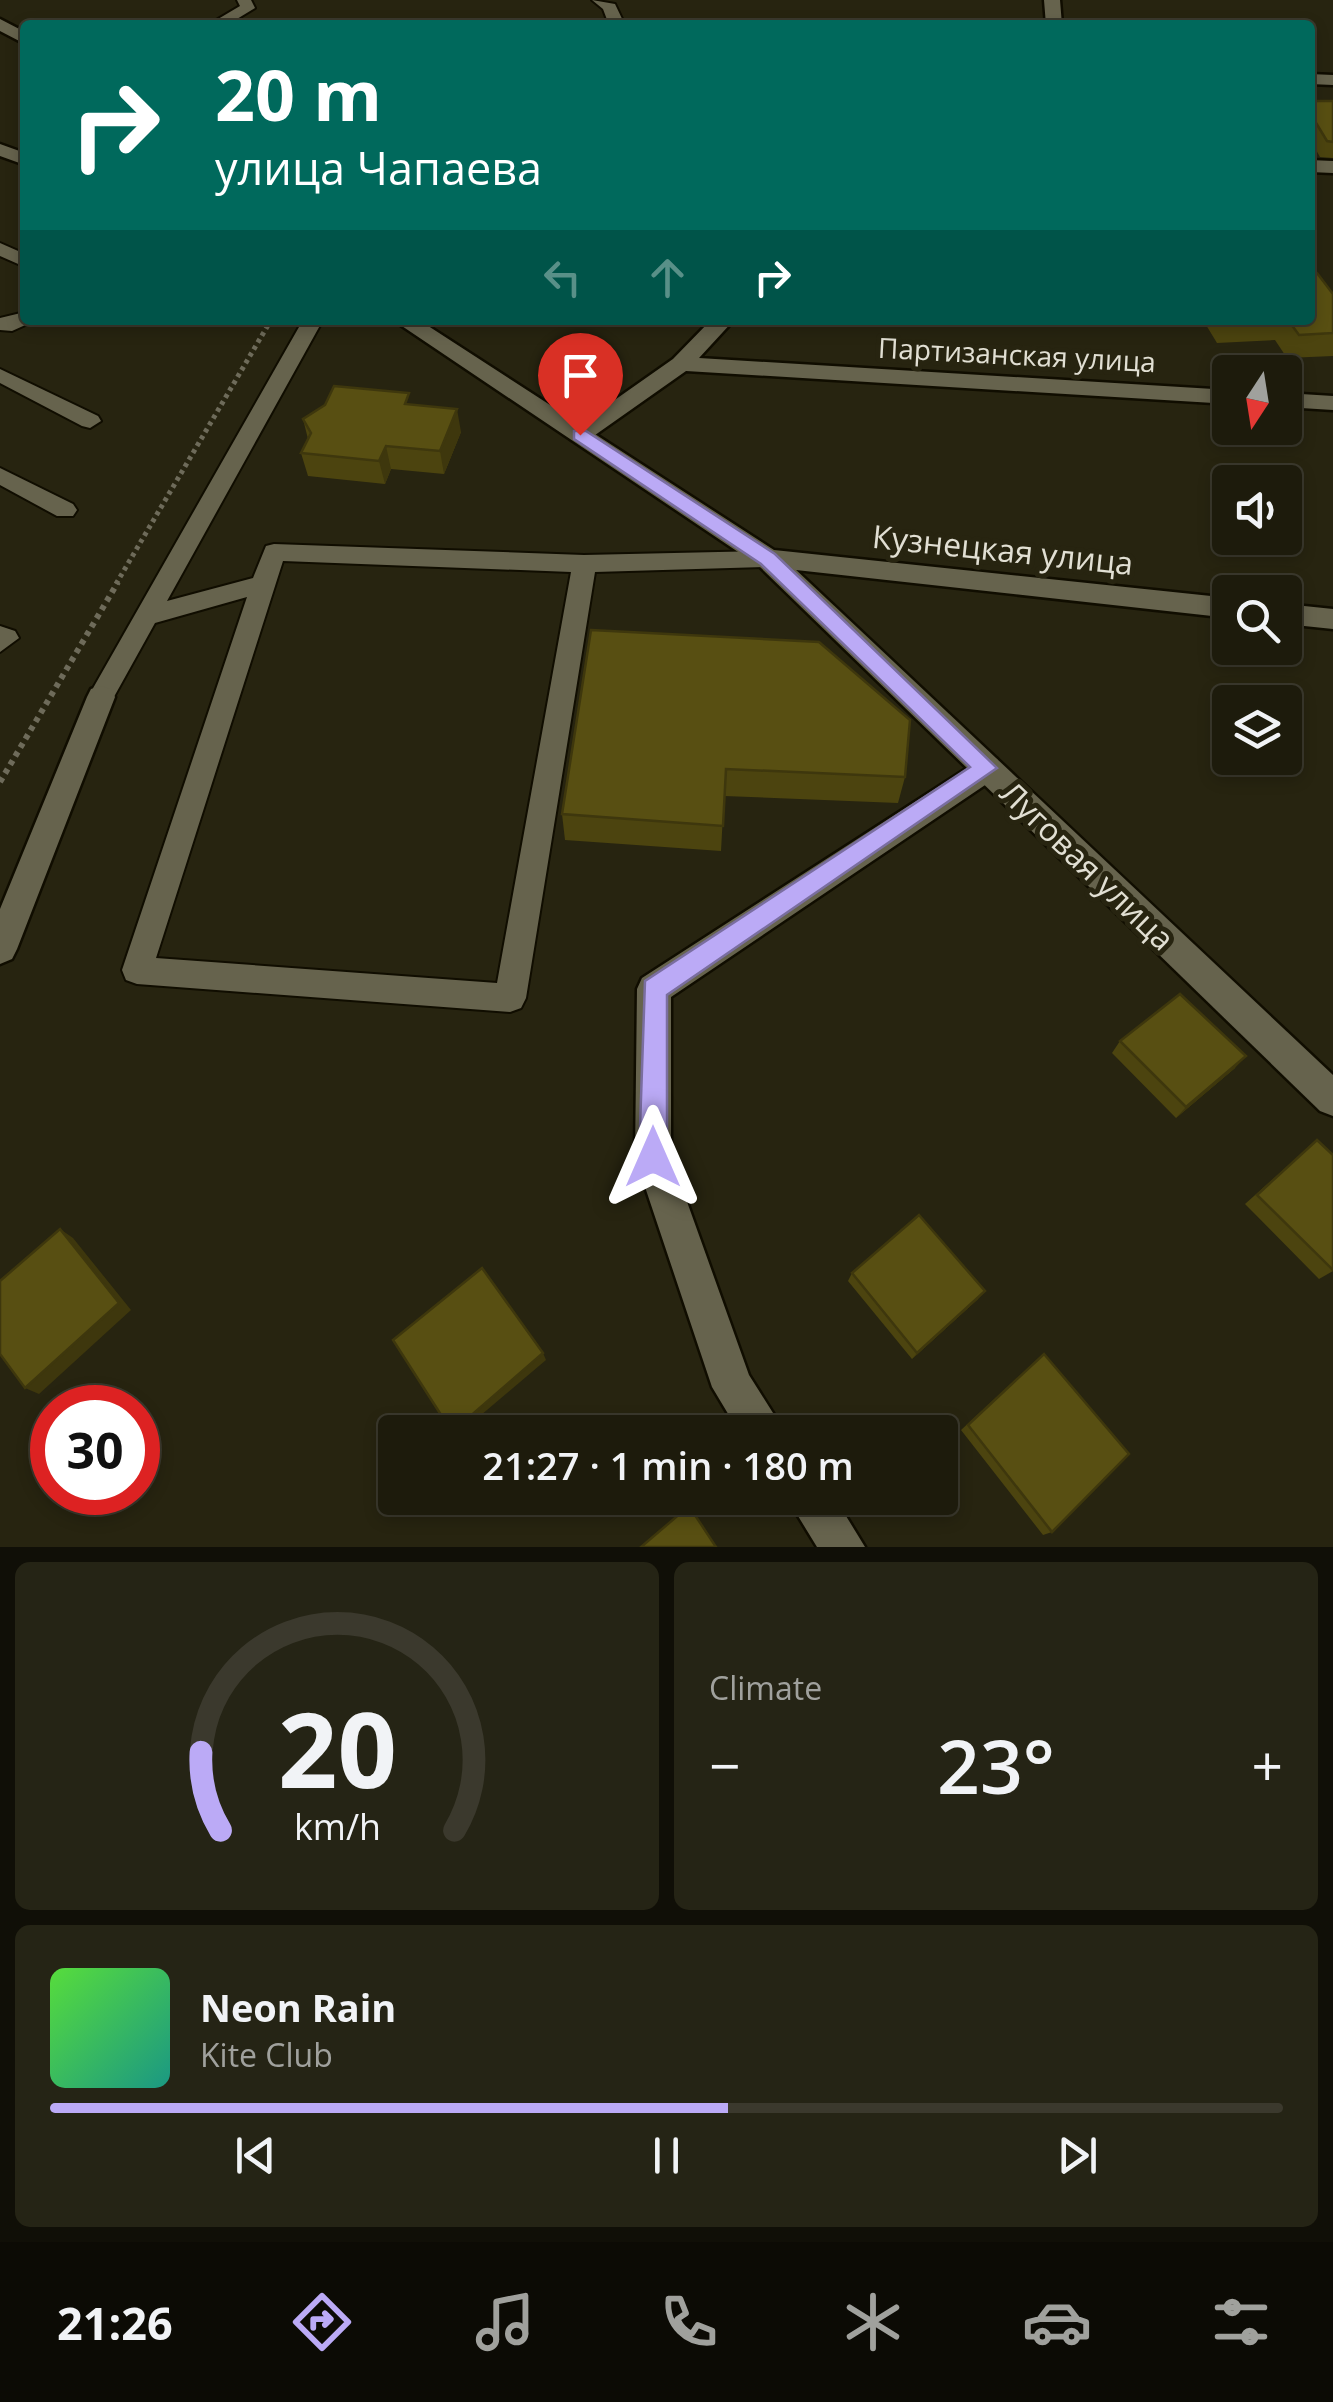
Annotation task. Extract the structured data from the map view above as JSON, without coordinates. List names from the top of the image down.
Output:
{
  "streets": {
    "street": ["Партизанская улица", "Кузнецкая улица", "Луговая улица"]
  },
  "crossings": [
    ["Кузнецкая улица", "Луговая улица"]
  ],
  "north": "bottom",
  "page": {
    "turn": ["20 m", "улица Чапаева"],
    "limit": "30",
    "trip": "21:27 · 1 min · 180 m",
    "tile": "Climate",
    "heat": ["−", "23°", "+"],
    "song": ["Neon Rain", "Kite Club"],
    "tabs": "21:26",
    "gauge": ["20", "km/h"]
  }
}
